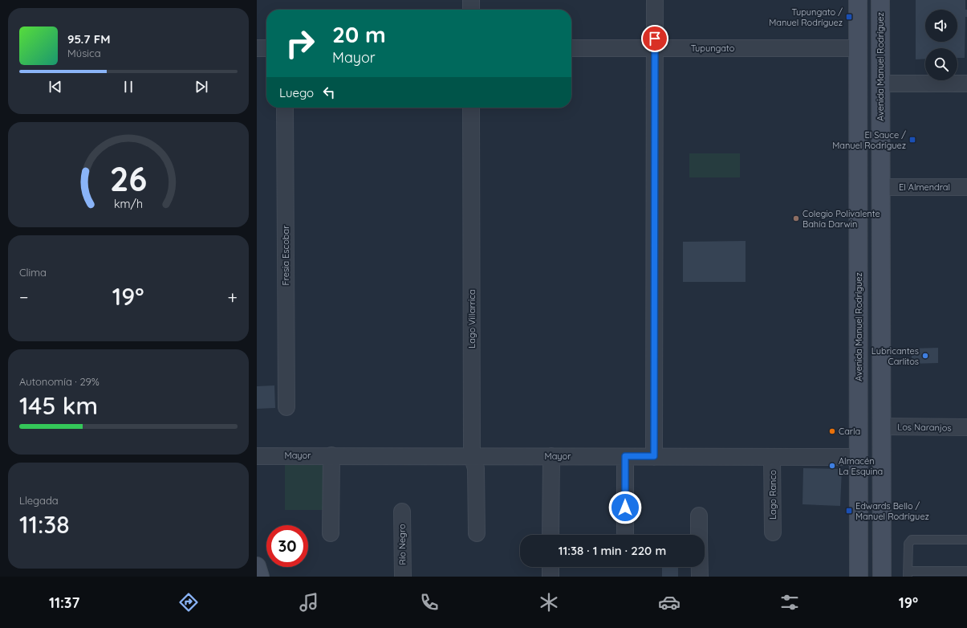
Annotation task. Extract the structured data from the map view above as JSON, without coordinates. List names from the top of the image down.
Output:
{
  "streets": {
    "main road": ["Avenida Manuel Rodríguez"],
    "street": [
      "Tupungato",
      "El Almendral",
      "Fresia Escobar",
      "Lago Villarrica",
      "Los Naranjos",
      "Mayor",
      "Lago Ranco",
      "Río Negro"
    ]
  },
  "crossings": [
    ["Tupungato", "Avenida Manuel Rodríguez"],
    ["Avenida Manuel Rodríguez", "El Almendral"],
    ["Avenida Manuel Rodríguez", "Los Naranjos"],
    ["Avenida Manuel Rodríguez", "Mayor"],
    ["Lago Villarrica", "Mayor"],
    ["Mayor", "Lago Ranco"]
  ],
  "places": {
    "transit": ["Tupungato / Manuel Rodríguez", "El Sauce / Manuel Rodríguez", "Edwards Bello / Manuel Rodríguez"],
    "other": [
      "Colegio Polivalente Bahía Darwin",
      "Lubricantes Carlitos",
      "Carla",
      "Almacén La Esquina"
    ]
  },
  "page": {
    "turn": ["20 m", "Mayor"],
    "song": ["95.7 FM", "Música"],
    "then": "Luego",
    "tile": [
      "Clima",
      ["Autonomía · 29%", "145 km"],
      ["Llegada", "11:38"]
    ],
    "heat": ["−", "19°", "+"],
    "limit": "30",
    "trip": "11:38 · 1 min · 220 m",
    "tabs": ["11:37", "19°"],
    "gauge": ["26", "km/h"]
  }
}
